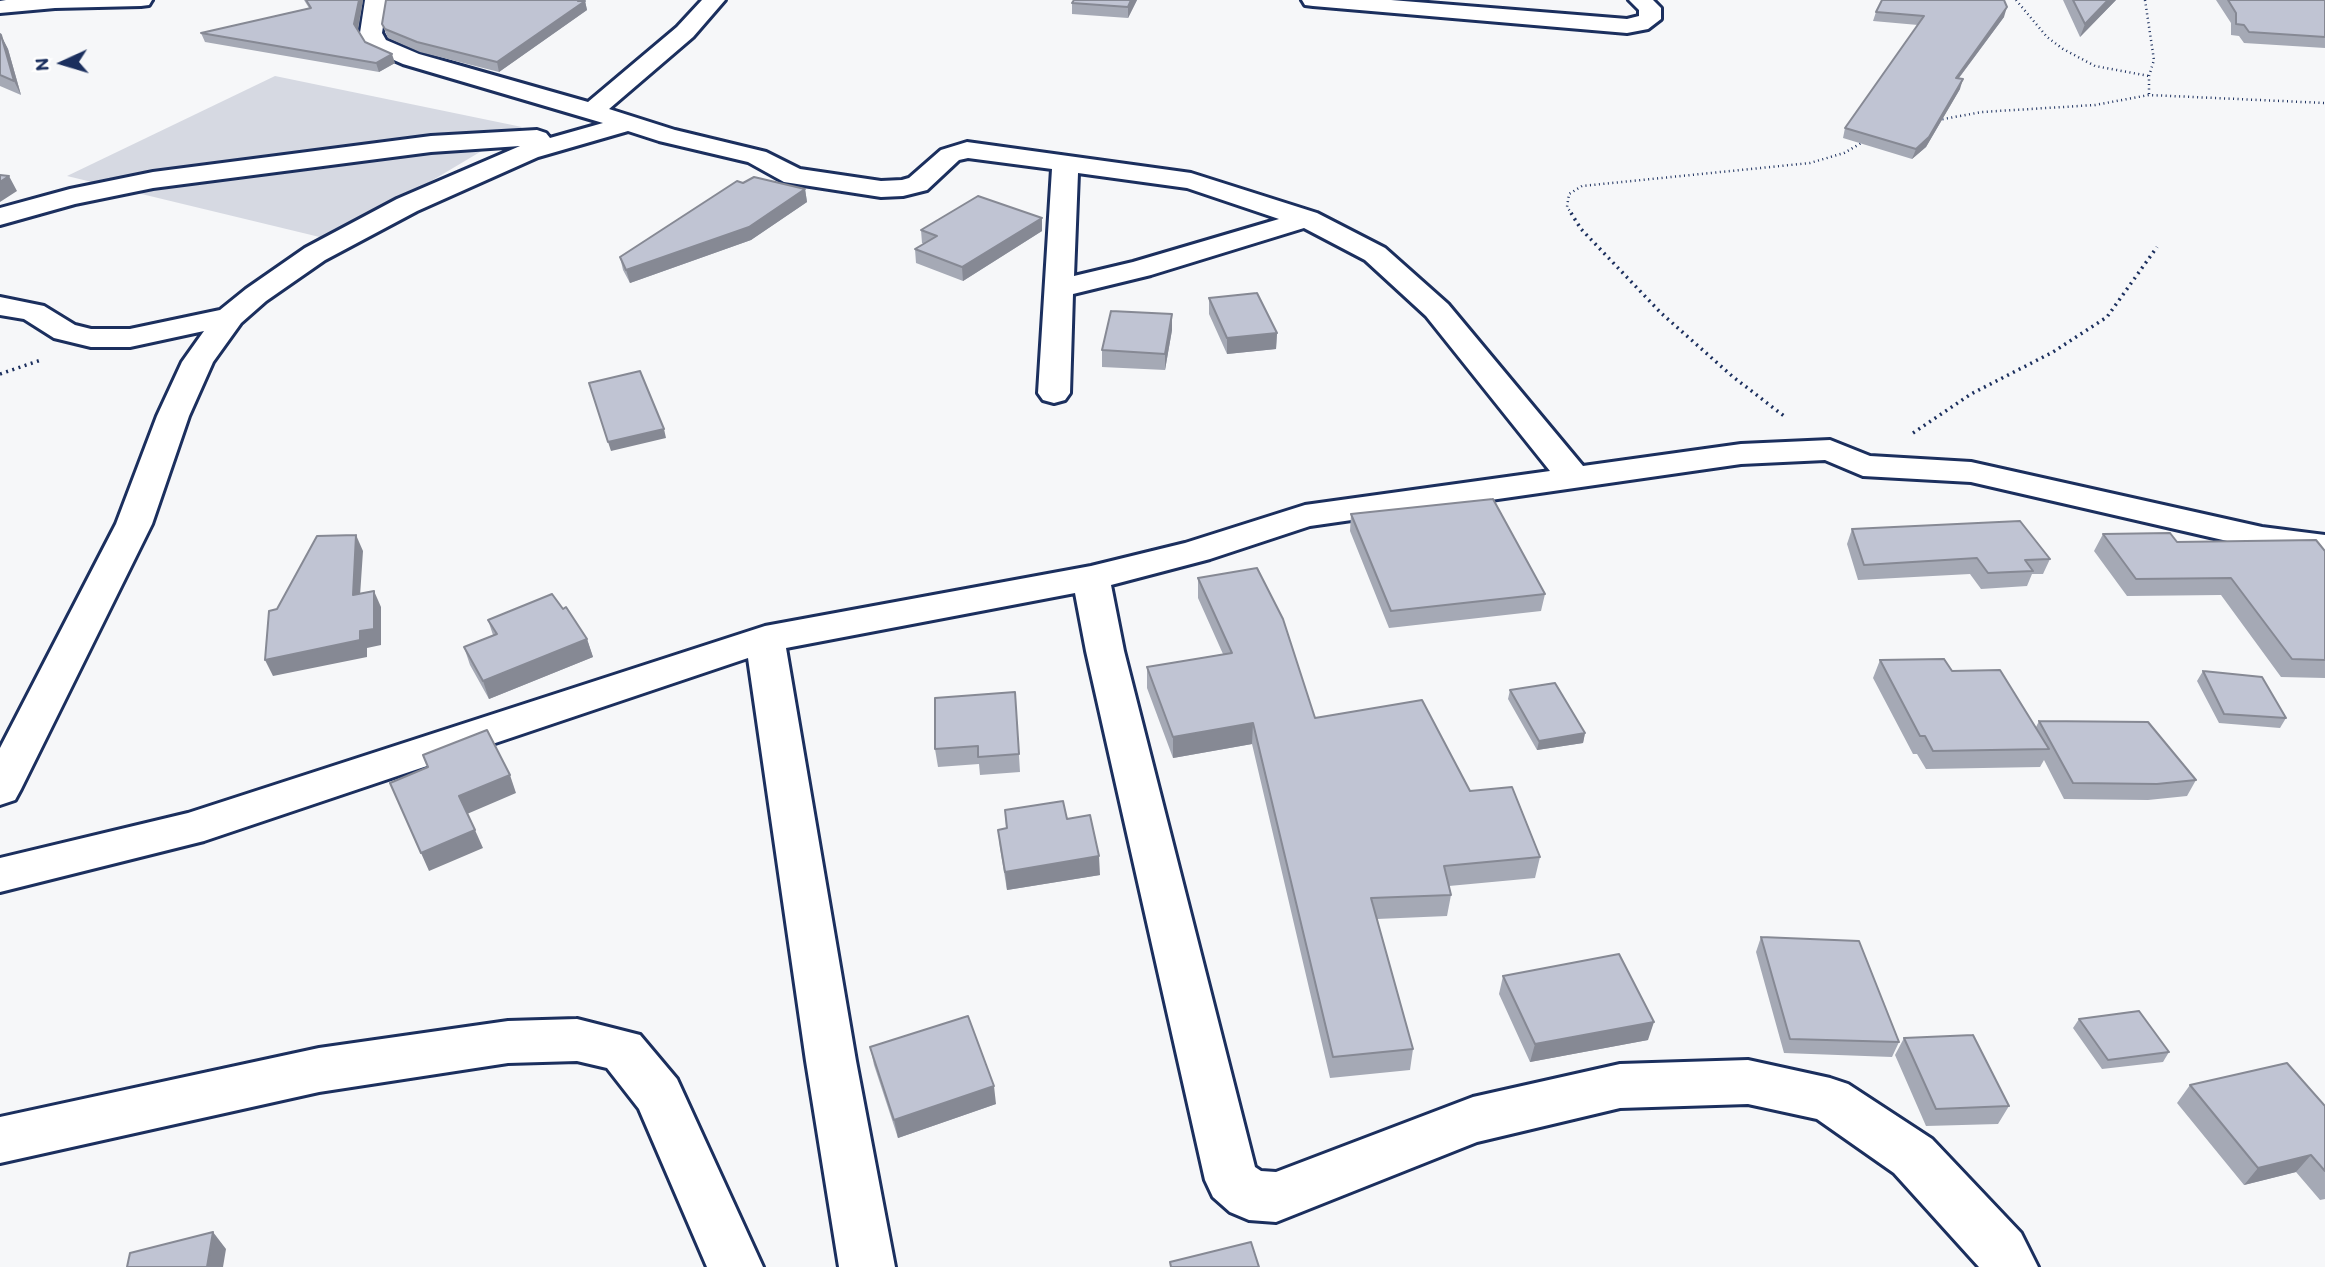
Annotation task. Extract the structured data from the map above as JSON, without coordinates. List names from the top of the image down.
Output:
{
  "north": "left"
}
